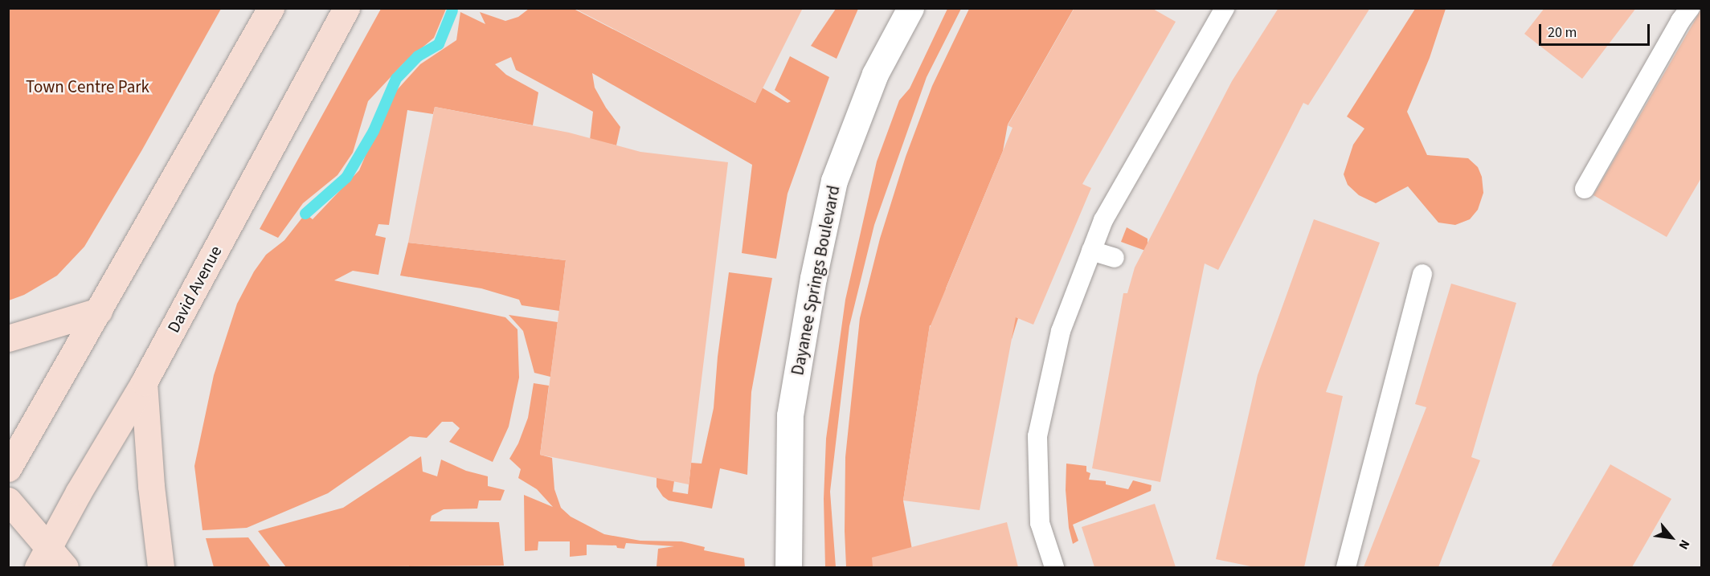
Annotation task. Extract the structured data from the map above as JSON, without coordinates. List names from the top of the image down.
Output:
{
  "streets": {
    "main road": ["David Avenue"],
    "street": ["Dayanee Springs Boulevard"]
  },
  "parks": ["Town Centre Park"],
  "scale_bar": "20 m",
  "north": "bottom right"
}
